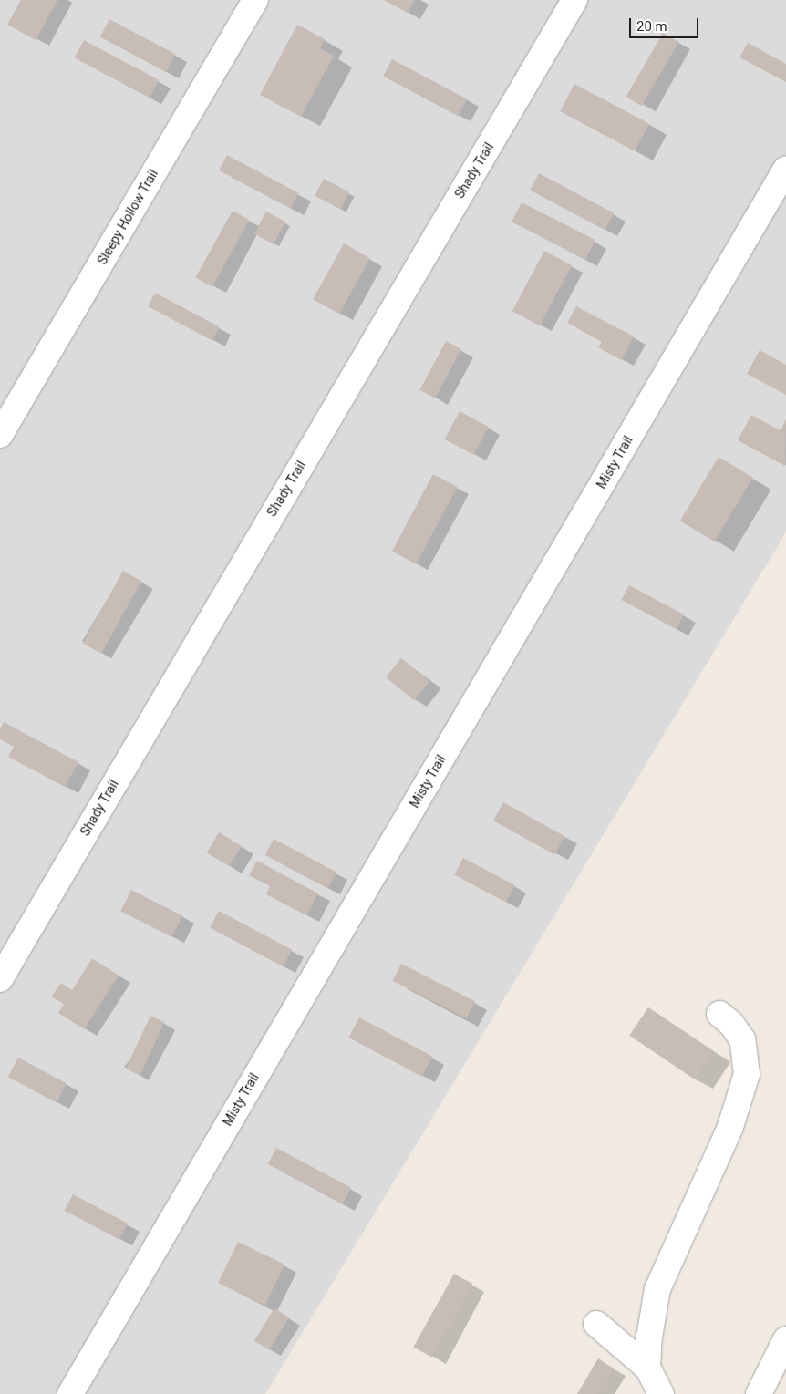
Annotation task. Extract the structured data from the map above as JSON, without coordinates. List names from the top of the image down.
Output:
{
  "streets": {
    "street": ["Shady Trail", "Sleepy Hollow Trail", "Misty Trail"]
  },
  "scale_bar": "20 m"
}
